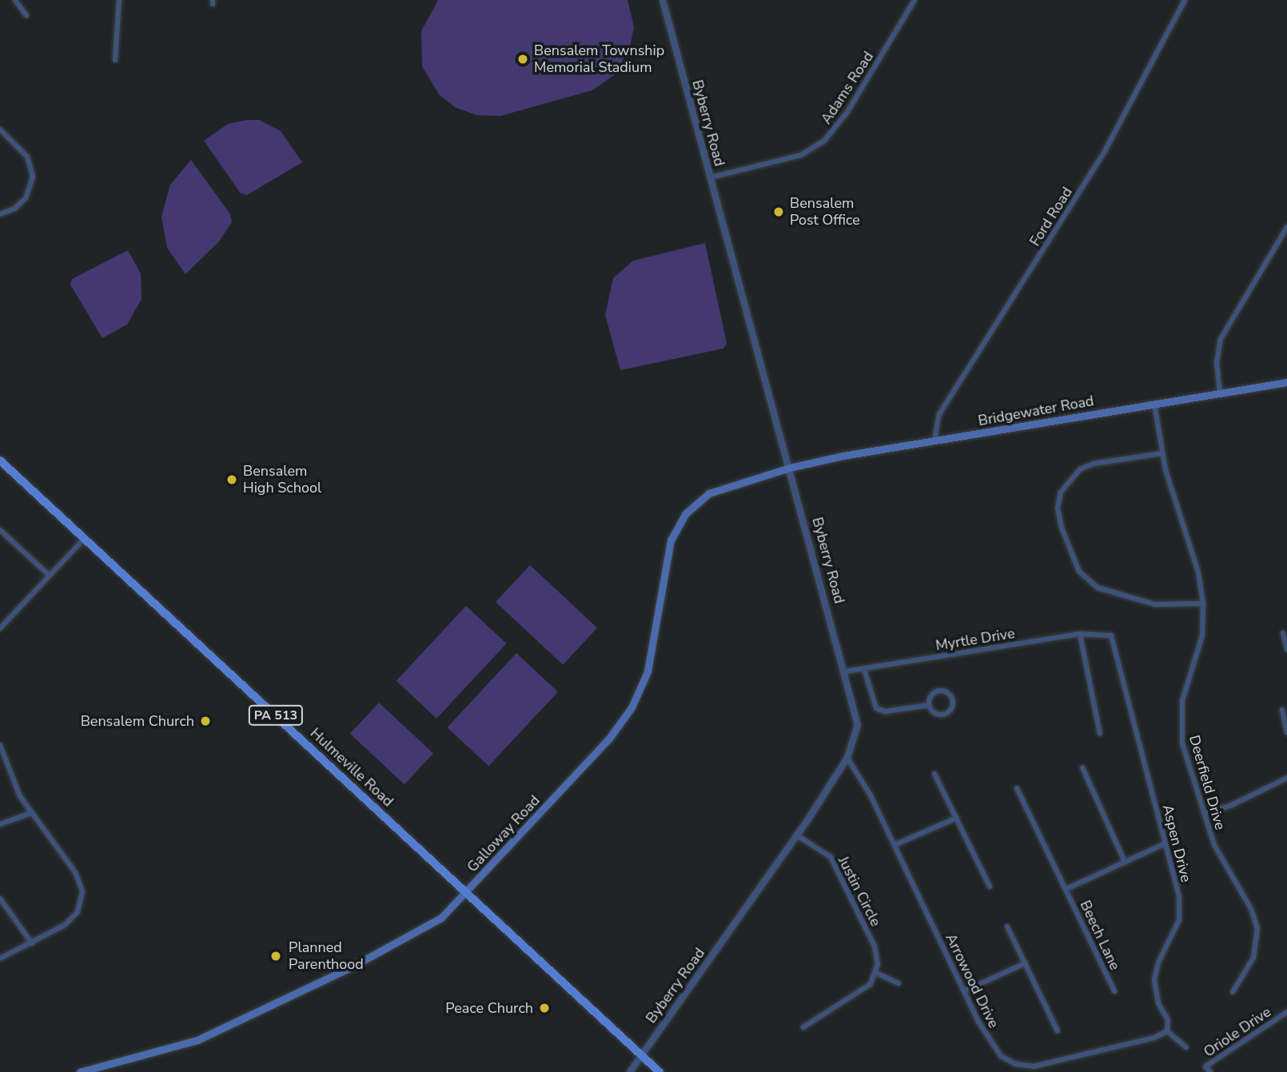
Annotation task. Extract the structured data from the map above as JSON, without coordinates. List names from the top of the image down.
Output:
{
  "streets": {
    "main road": [
      "Bridgewater Road",
      "PA 513",
      "Hulmeville Road",
      "Galloway Road"
    ],
    "street": [
      "Adams Road",
      "Byberry Road",
      "Ford Road",
      "Myrtle Drive",
      "Deerfield Drive",
      "Aspen Drive",
      "Justin Circle",
      "Beech Lane",
      "Arrowood Drive",
      "Oriole Drive"
    ]
  },
  "crossings": [
    ["Adams Road", "Byberry Road"],
    ["Byberry Road", "Bridgewater Road"],
    ["Byberry Road", "Myrtle Drive"],
    ["Byberry Road", "Hulmeville Road"],
    ["Byberry Road", "Galloway Road"],
    ["Byberry Road", "Justin Circle"],
    ["Byberry Road", "Arrowood Drive"],
    ["Ford Road", "Bridgewater Road"],
    ["Bridgewater Road", "Deerfield Drive"],
    ["Bridgewater Road", "Galloway Road"],
    ["Myrtle Drive", "Aspen Drive"],
    ["Hulmeville Road", "Galloway Road"],
    ["Aspen Drive", "Beech Lane"],
    ["Aspen Drive", "Arrowood Drive"]
  ],
  "places": [
    "Bensalem Township Memorial Stadium",
    "Bensalem Post Office",
    "Bensalem High School",
    "Bensalem Church",
    "Planned Parenthood",
    "Peace Church"
  ]
}
